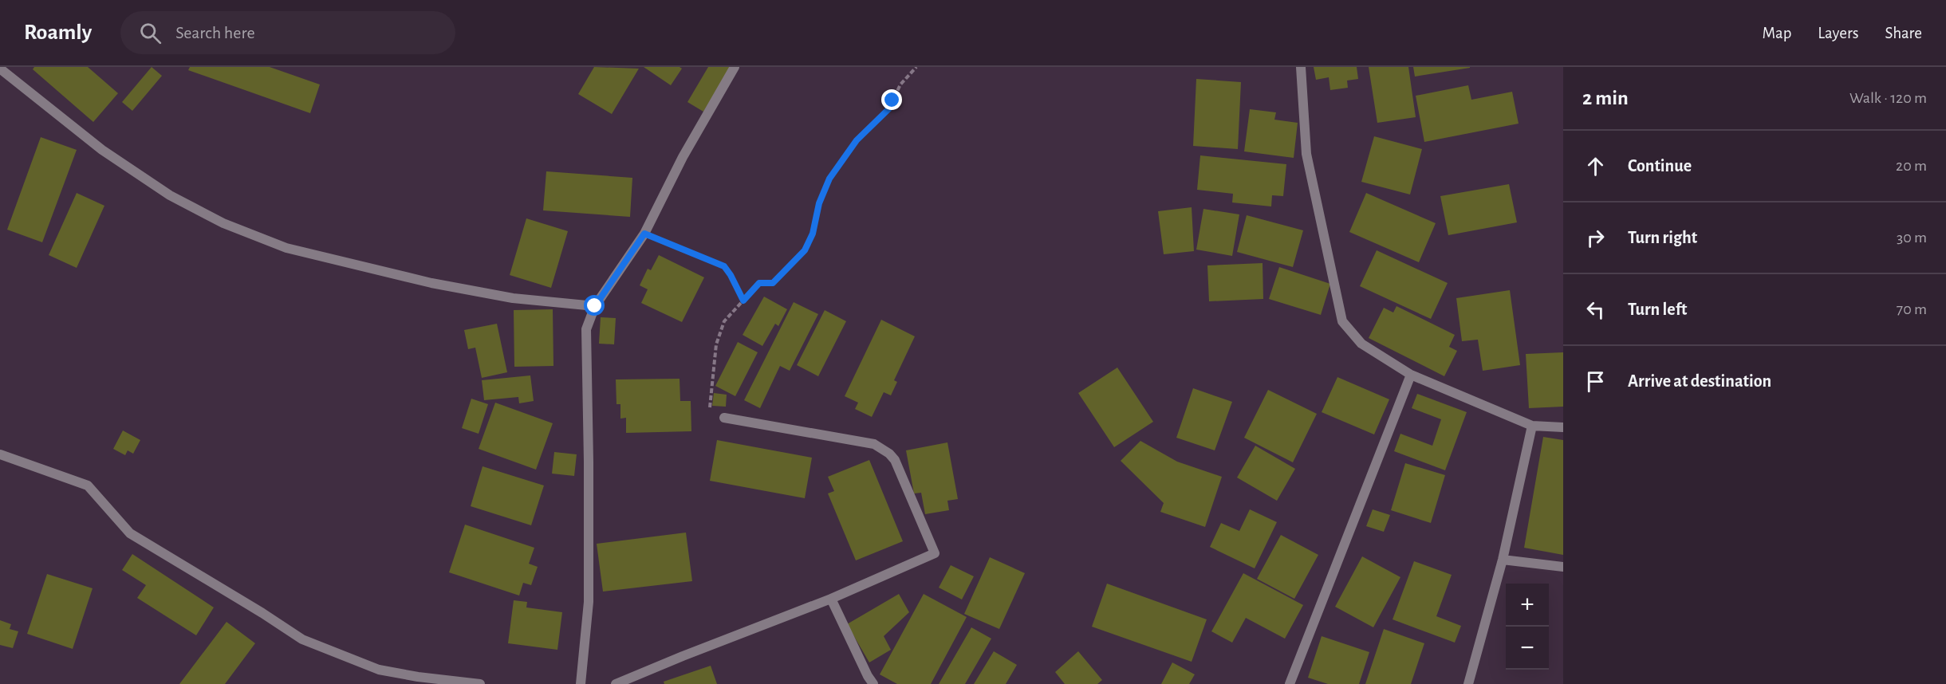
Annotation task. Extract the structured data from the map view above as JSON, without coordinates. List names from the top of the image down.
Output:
{
  "page": {
    "header": "Roamly",
    "search": "Search here",
    "nav": ["Map", "Layers", "Share"],
    "heading": ["2 min", "Walk · 120 m"],
    "list": [
      ["Continue", "20 m"],
      ["Turn right", "30 m"],
      ["Turn left", "70 m"],
      "Arrive at destination"
    ],
    "map_buttons": ["+", "−"]
  }
}
